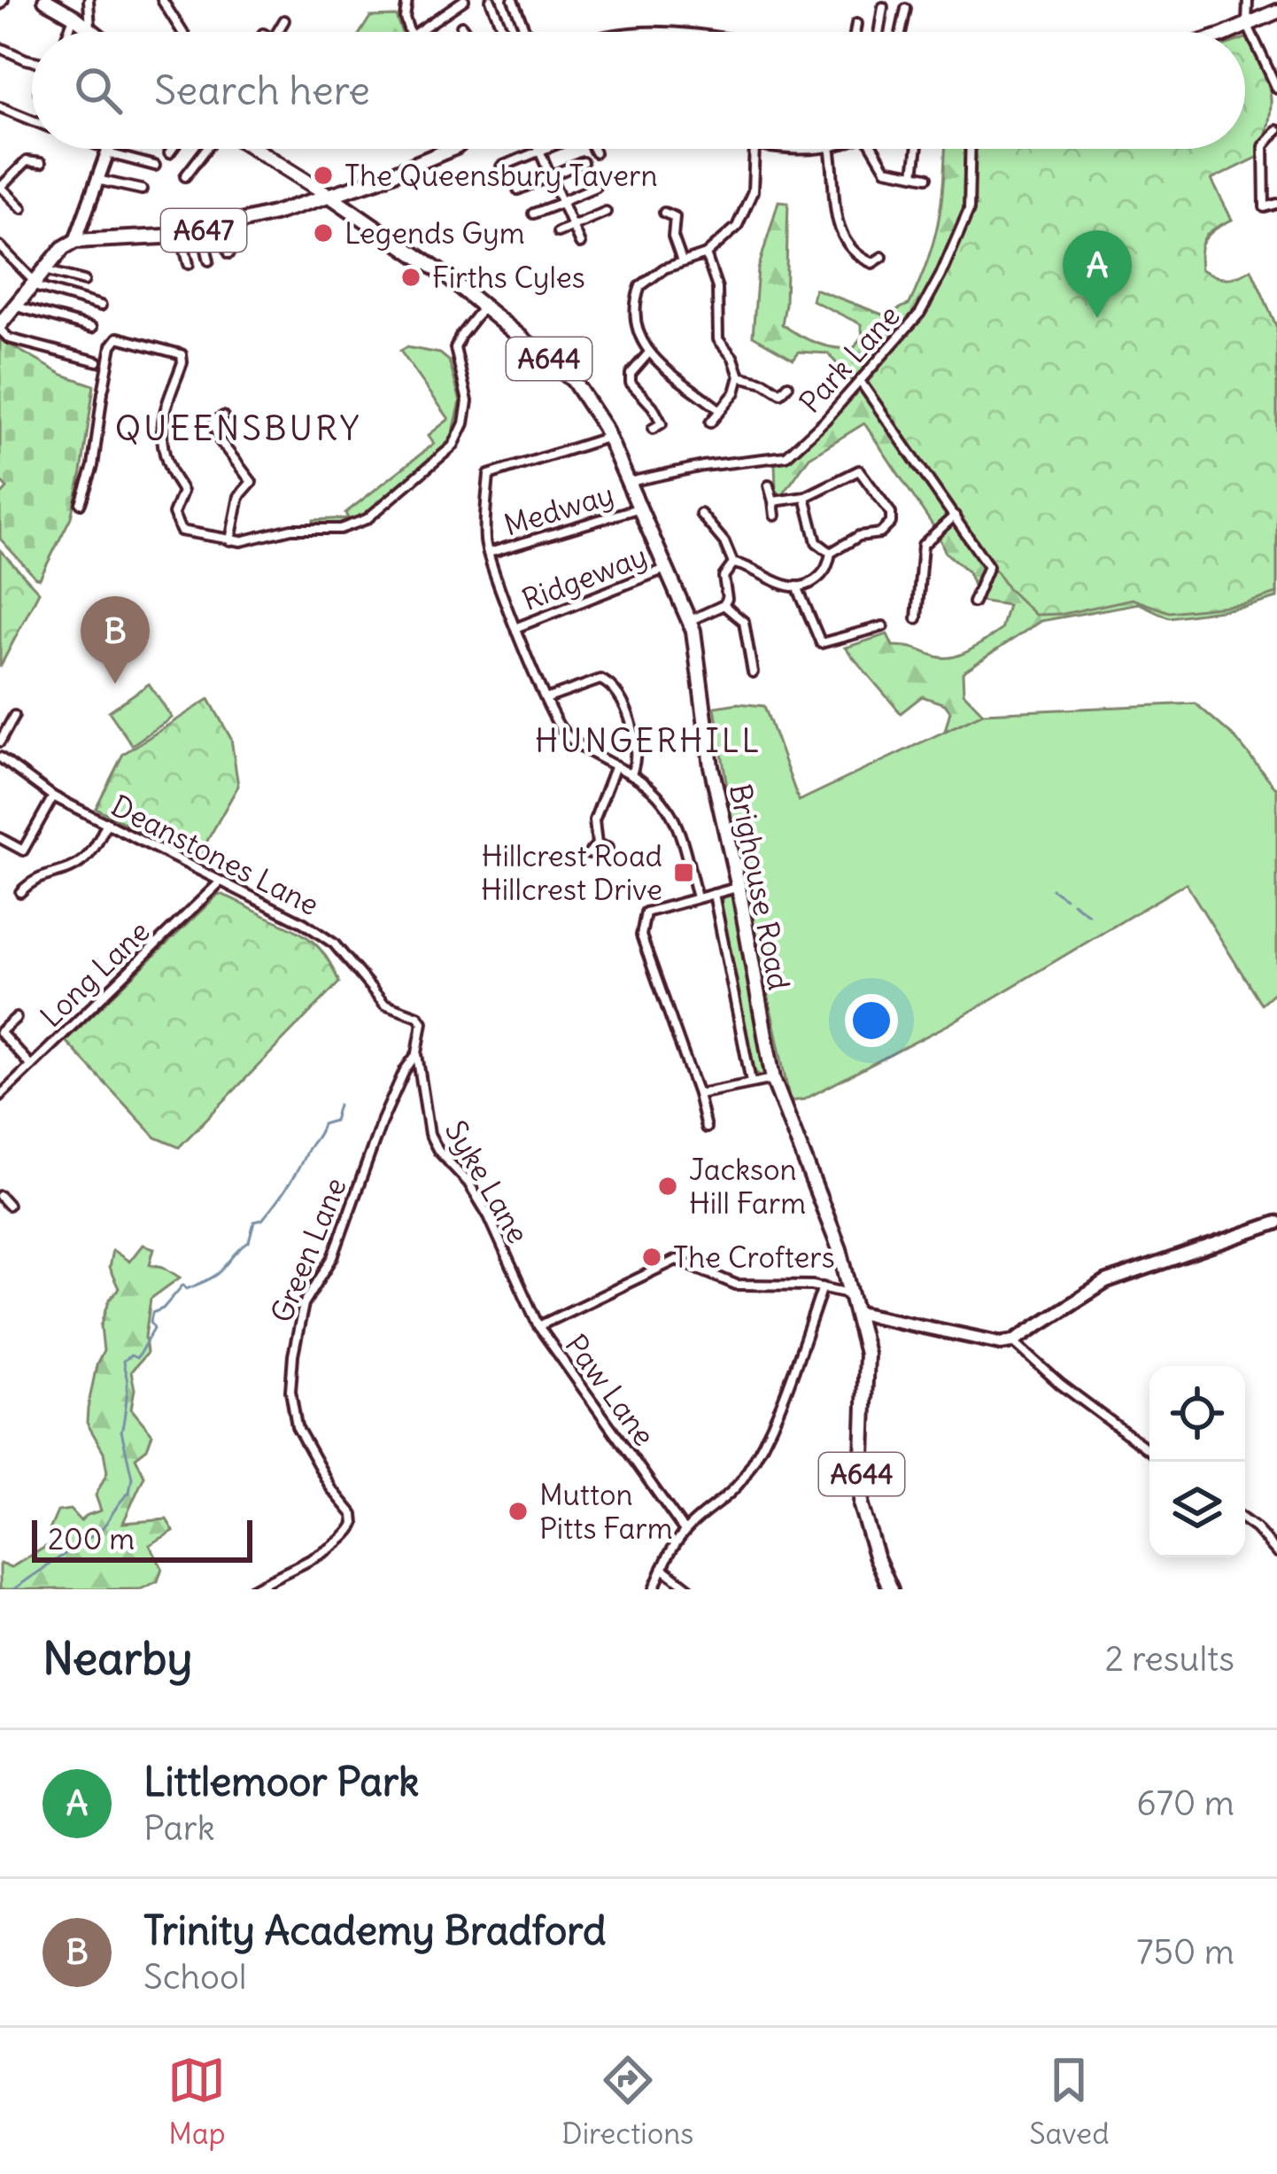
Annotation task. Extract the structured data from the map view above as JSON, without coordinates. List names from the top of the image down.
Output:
{
  "streets": {
    "main road": ["A647", "A644", "Brighouse Road"],
    "street": [
      "Park Lane",
      "Medway",
      "Ridgeway",
      "Deanstones Lane",
      "Long Lane",
      "Syke Lane",
      "Green Lane",
      "Paw Lane"
    ]
  },
  "crossings": [
    ["A647", "A644"],
    ["A647", "Brighouse Road"],
    ["A644", "Brighouse Road"],
    ["Park Lane", "Brighouse Road"],
    ["Medway", "Brighouse Road"],
    ["Ridgeway", "Brighouse Road"],
    ["Deanstones Lane", "Long Lane"],
    ["Deanstones Lane", "Syke Lane"],
    ["Deanstones Lane", "Green Lane"],
    ["Syke Lane", "Green Lane"],
    ["Syke Lane", "Paw Lane"]
  ],
  "districts": ["QUEENSBURY", "HUNGERHILL"],
  "places": {
    "other": [
      "The Queensbury Tavern",
      "Legends Gym",
      "Firths Cyles",
      "Jackson Hill Farm",
      "The Crofters",
      "Mutton Pitts Farm"
    ],
    "transit": ["Hillcrest Road Hillcrest Drive"]
  },
  "scale_bar": "200 m",
  "page": {
    "search": "Search here",
    "pins": ["A", "B"],
    "scale": "200 m",
    "heading": ["Nearby", "2 results"],
    "list": [
      {
        "mark": "A",
        "name": "Littlemoor Park",
        "note": "Park",
        "value": "670 m"
      },
      {
        "mark": "B",
        "name": "Trinity Academy Bradford",
        "note": "School",
        "value": "750 m"
      }
    ],
    "nav": ["Map", "Directions", "Saved"]
  }
}
